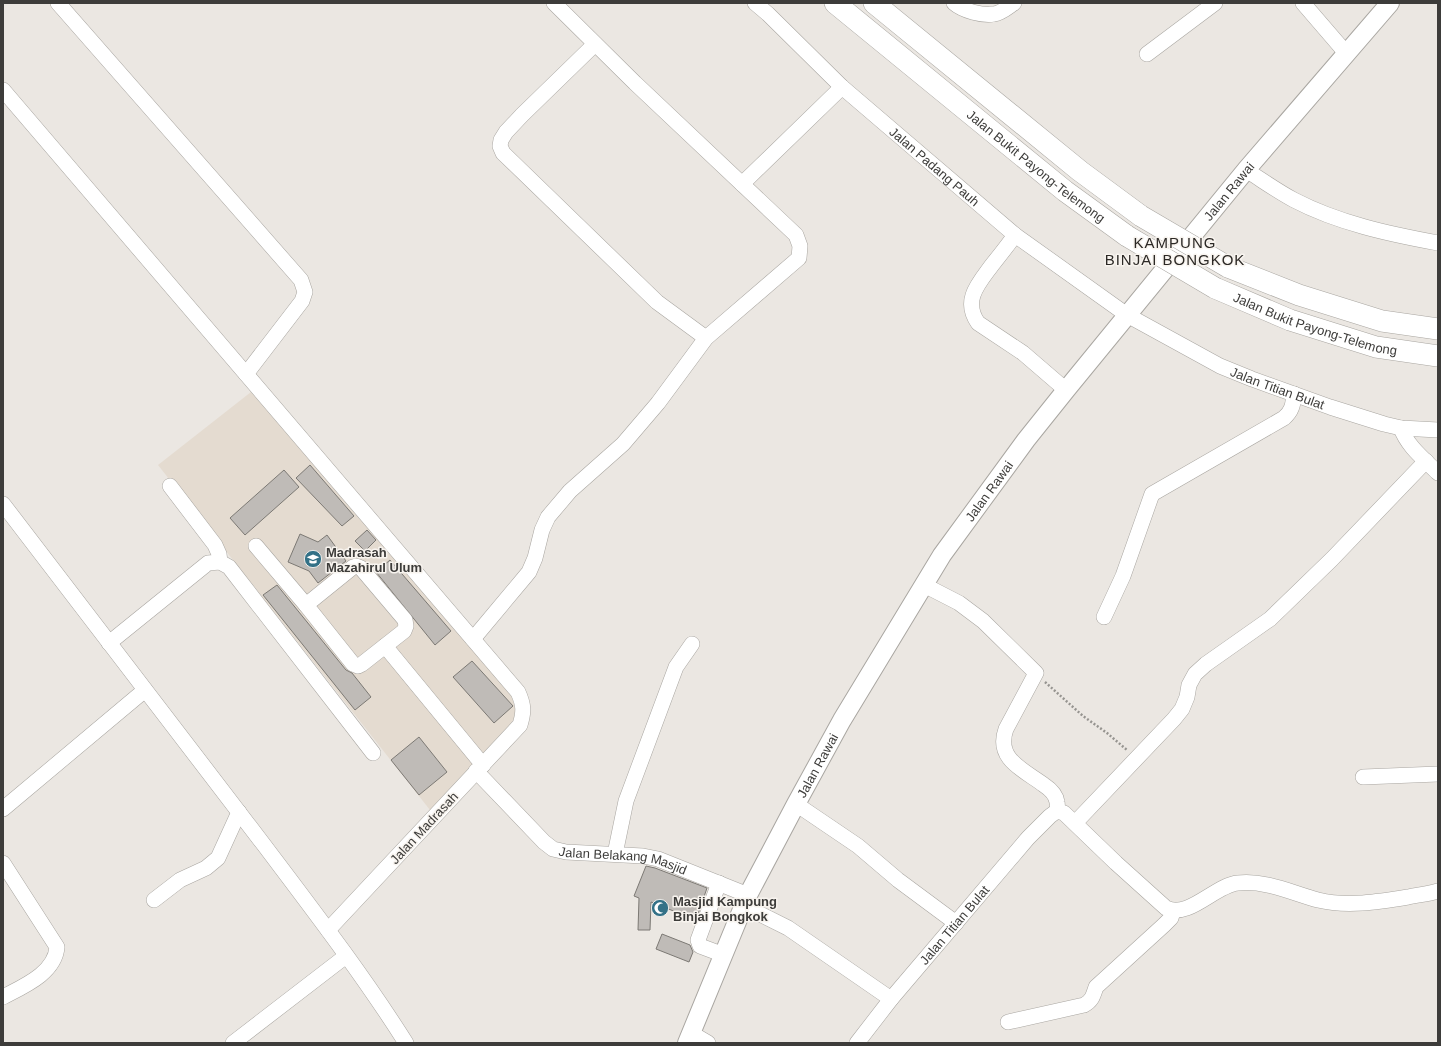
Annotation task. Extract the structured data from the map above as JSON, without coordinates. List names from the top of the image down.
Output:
{
  "streets": {
    "highway": ["Jalan Bukit Payong-Telemong"],
    "main road": ["Jalan Rawai"],
    "street": [
      "Jalan Padang Pauh",
      "Jalan Titian Bulat",
      "Jalan Madrasah",
      "Jalan Belakang Masjid"
    ]
  },
  "crossings": [
    ["Jalan Padang Pauh", "Jalan Rawai"],
    ["Jalan Padang Pauh", "Jalan Titian Bulat"],
    ["Jalan Rawai", "Jalan Titian Bulat"],
    ["Jalan Rawai", "Jalan Belakang Masjid"],
    ["Jalan Titian Bulat", "Jalan Belakang Masjid"],
    ["Jalan Madrasah", "Jalan Belakang Masjid"]
  ],
  "districts": ["KAMPUNG BINJAI BONGKOK"],
  "places": {
    "school or university": ["Madrasah Mazahirul Ulum"],
    "mosque": ["Masjid Kampung Binjai Bongkok"]
  }
}
